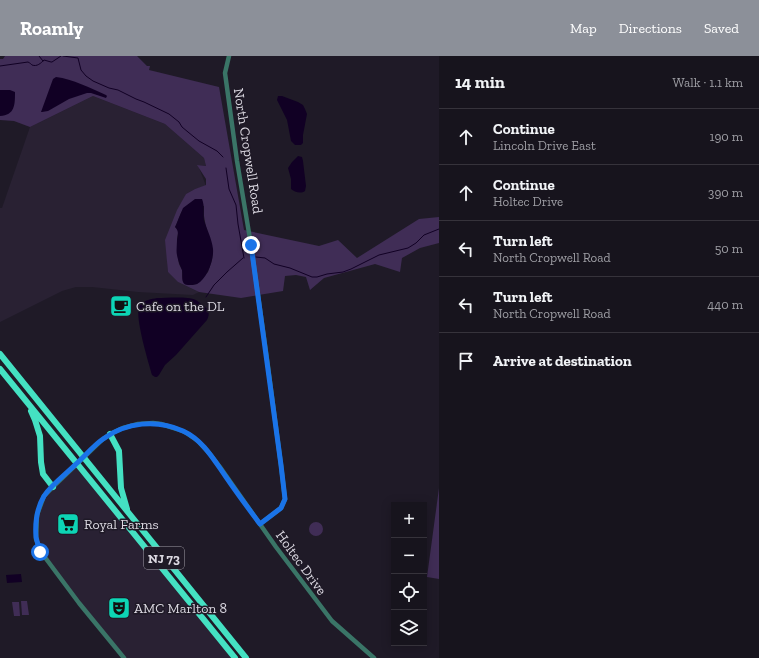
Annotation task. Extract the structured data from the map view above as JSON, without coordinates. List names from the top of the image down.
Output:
{
  "streets": {
    "highway": ["NJ 73"],
    "street": ["North Cropwell Road", "Holtec Drive"]
  },
  "crossings": [
    ["North Cropwell Road", "Holtec Drive"],
    ["NJ 73", "Holtec Drive"]
  ],
  "places": {
    "cafe": ["Cafe on the DL"],
    "supermarket": ["Royal Farms"],
    "theatre": ["AMC Marlton 8"]
  },
  "page": {
    "header": "Roamly",
    "nav": ["Map", "Directions", "Saved"],
    "heading": ["14 min", "Walk · 1.1 km"],
    "list": [
      ["Continue", "Lincoln Drive East", "190 m"],
      ["Continue", "Holtec Drive", "390 m"],
      ["Turn left", "North Cropwell Road", "50 m"],
      ["Turn left", "North Cropwell Road", "440 m"],
      "Arrive at destination"
    ],
    "map_buttons": ["+", "−"]
  }
}
